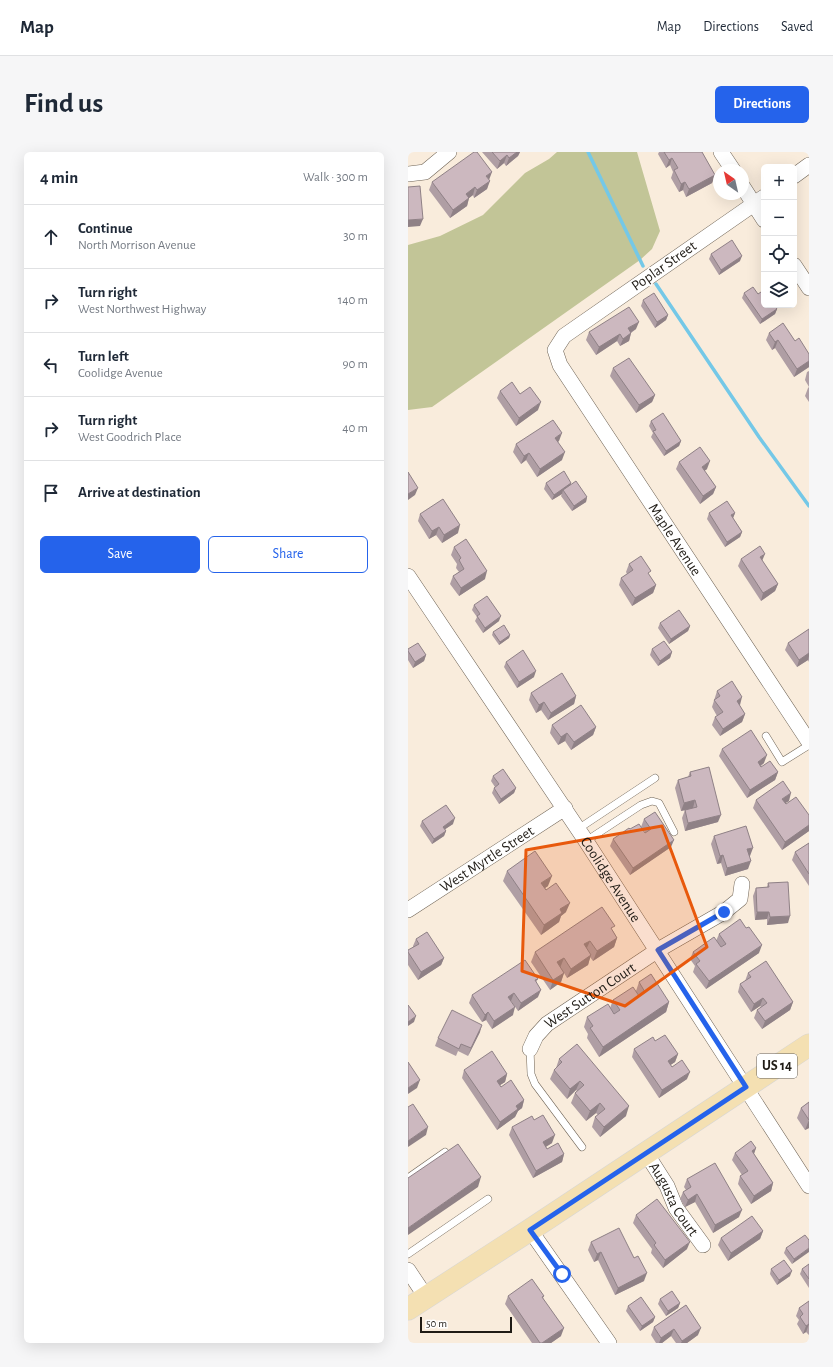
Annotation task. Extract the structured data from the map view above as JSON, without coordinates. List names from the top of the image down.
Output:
{
  "streets": {
    "main road": ["US 14"],
    "street": [
      "Poplar Street",
      "Maple Avenue",
      "West Myrtle Street",
      "Coolidge Avenue",
      "West Sutton Court",
      "Augusta Court"
    ]
  },
  "crossings": [
    ["Poplar Street", "Maple Avenue"],
    ["West Myrtle Street", "Coolidge Avenue"],
    ["Coolidge Avenue", "West Sutton Court"],
    ["Coolidge Avenue", "US 14"],
    ["US 14", "Augusta Court"]
  ],
  "scale_bar": "50 m",
  "north": "top left",
  "page": {
    "header": "Map",
    "nav": ["Map", "Directions", "Saved"],
    "buttons": [
      "Directions",
      ["Save", "Share"]
    ],
    "title": "Find us",
    "heading": ["4 min", "Walk · 300 m"],
    "map_buttons": ["+", "−"],
    "list": [
      ["Continue", "North Morrison Avenue", "30 m"],
      ["Turn right", "West Northwest Highway", "140 m"],
      ["Turn left", "Coolidge Avenue", "90 m"],
      ["Turn right", "West Goodrich Place", "40 m"],
      "Arrive at destination"
    ],
    "scale": "50 m"
  }
}
